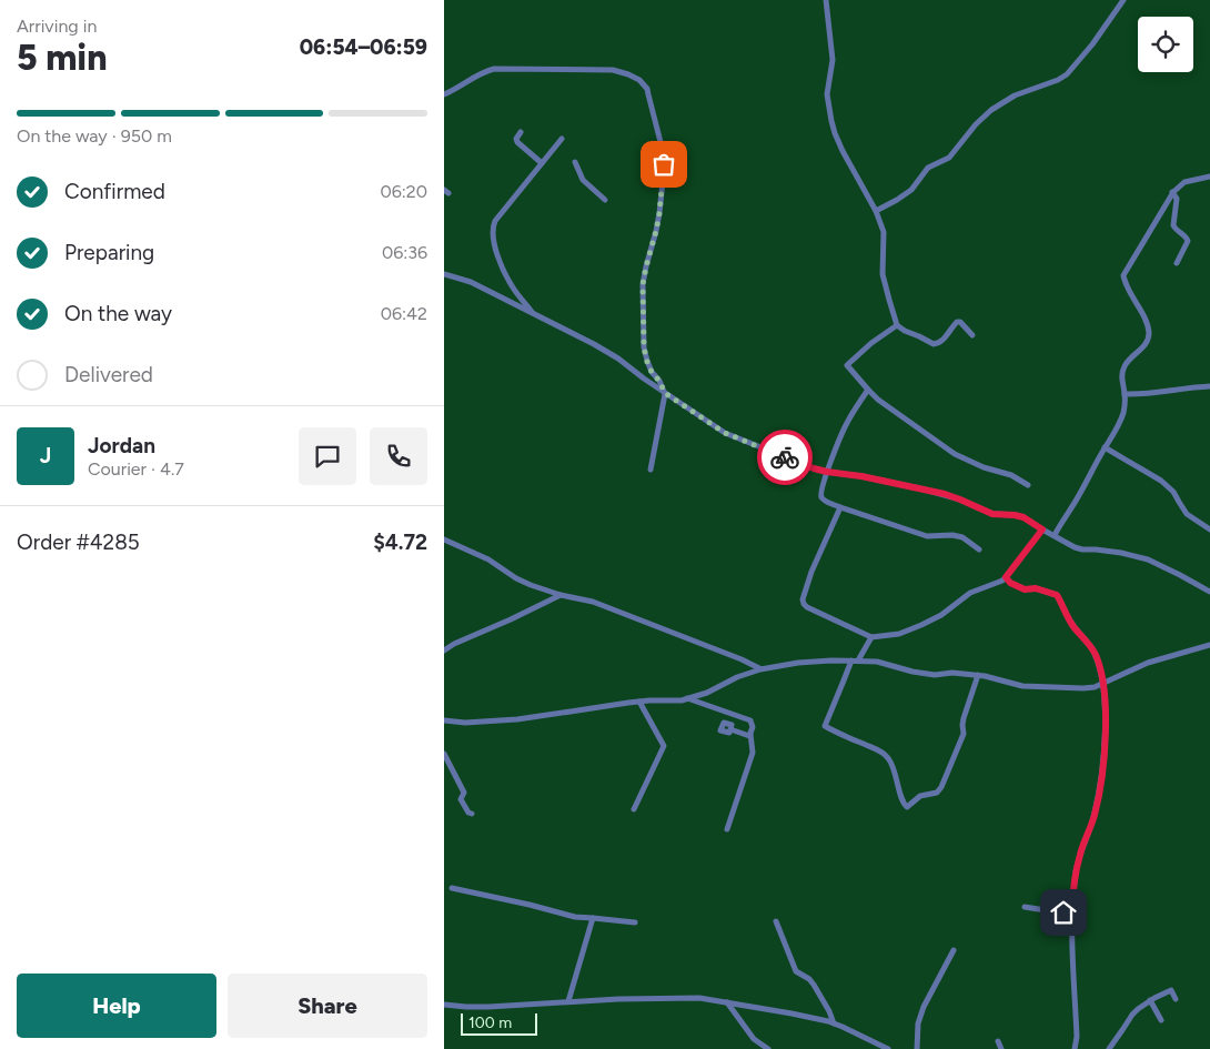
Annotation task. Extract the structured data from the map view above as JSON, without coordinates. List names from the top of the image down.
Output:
{
  "scale_bar": "100 m",
  "page": {
    "heading": ["5 min", "Arriving in", "06:54–06:59"],
    "panel": [
      "Jordan",
      "Courier · 4.7",
      "Order #4285",
      "$4.72"
    ],
    "bar": "On the way · 950 m",
    "list": [
      ["Confirmed", "06:20"],
      ["Preparing", "06:36"],
      ["On the way", "06:42"],
      "Delivered"
    ],
    "round": "J",
    "buttons": ["Help", "Share"],
    "scale": "100 m"
  }
}
